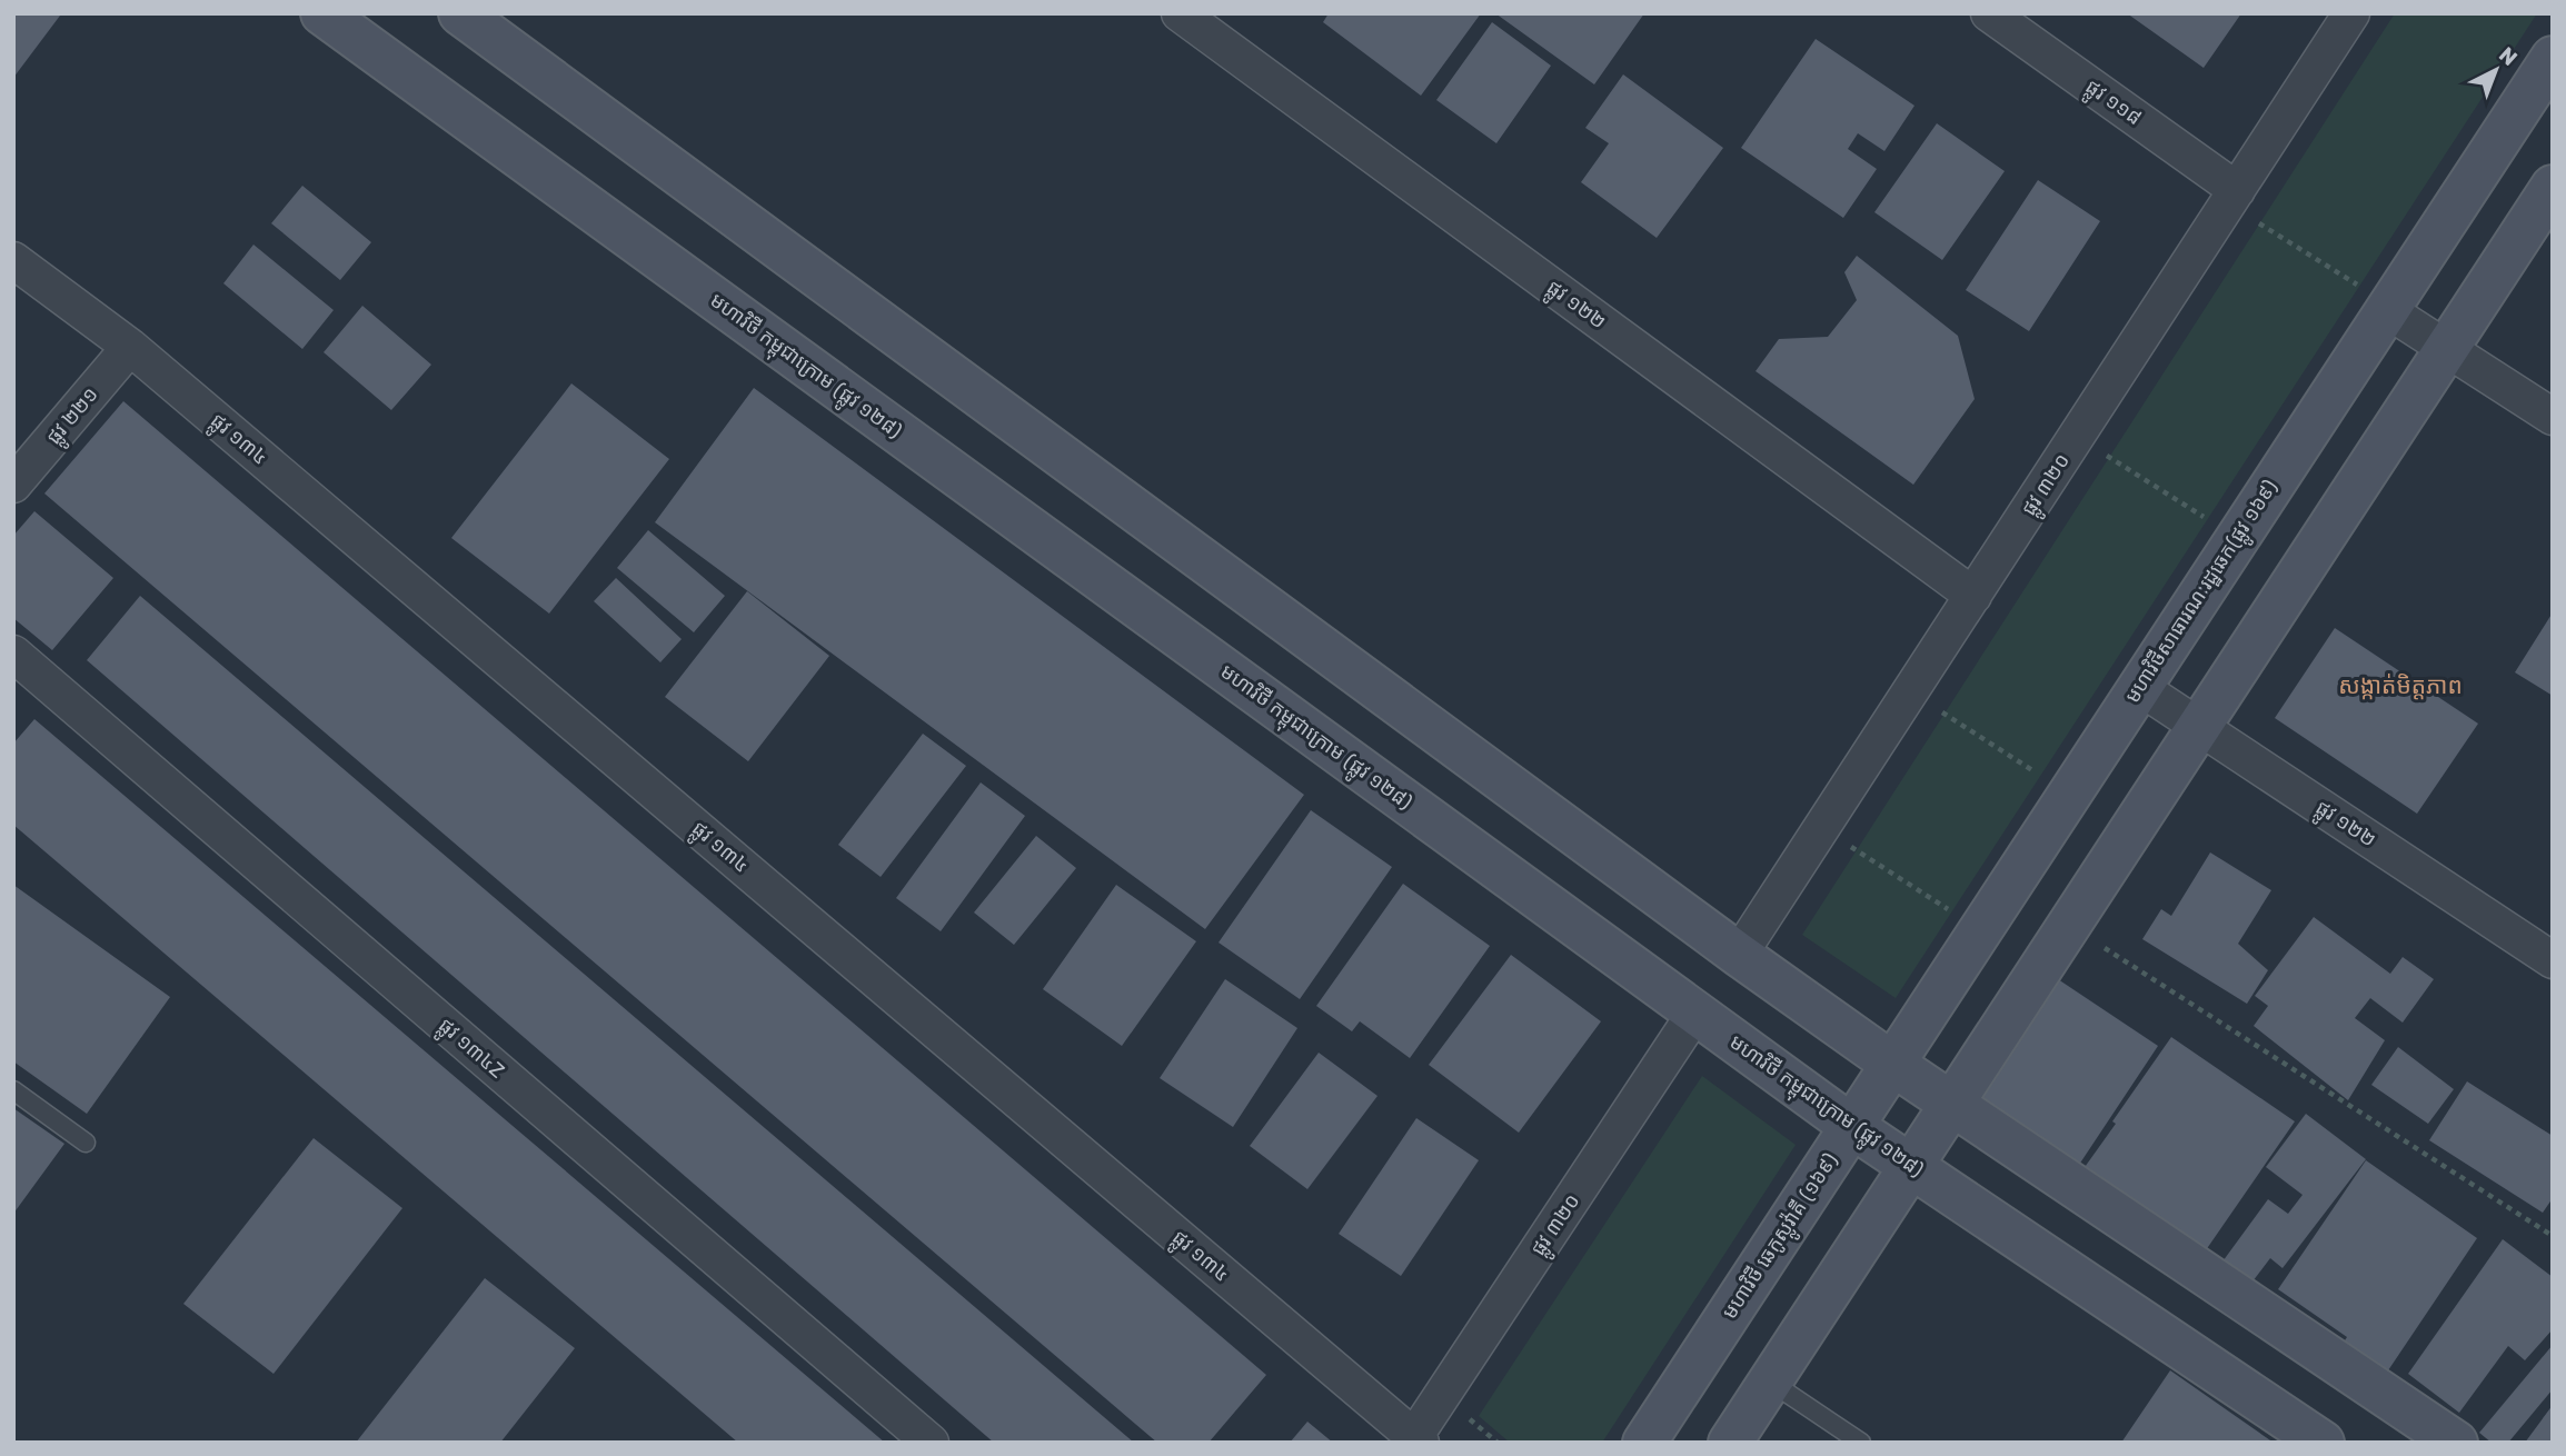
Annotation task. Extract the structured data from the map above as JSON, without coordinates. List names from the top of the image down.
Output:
{
  "streets": {
    "main road": ["មហាវិថី កម្ពុជាក្រោម (ផ្លូវ ១២៨)", "មហាវិថីសាធារណៈរដ្ឋឆេក(ផ្លូវ ១៦៩)", "មហាវិថី ឆេកូស្លូវ៉ាគី (១៦៩)"],
    "street": [
      "ផ្លូវ ១១៨",
      "ផ្លូវ ១២២",
      "ផ្លូវ ២២១",
      "ផ្លូវ ១៣៤",
      "ផ្លូវ ៣២០",
      "ផ្លូវ ១៣៤Z"
    ]
  },
  "crossings": [
    ["ផ្លូវ ១១៨", "ផ្លូវ ៣២០"],
    ["ផ្លូវ ១២២", "ផ្លូវ ៣២០"],
    ["ផ្លូវ ១២២", "មហាវិថីសាធារណៈរដ្ឋឆេក(ផ្លូវ ១៦៩)"],
    ["មហាវិថី កម្ពុជាក្រោម (ផ្លូវ ១២៨)", "ផ្លូវ ៣២០"],
    ["មហាវិថី កម្ពុជាក្រោម (ផ្លូវ ១២៨)", "មហាវិថីសាធារណៈរដ្ឋឆេក(ផ្លូវ ១៦៩)"],
    ["មហាវិថី កម្ពុជាក្រោម (ផ្លូវ ១២៨)", "មហាវិថី ឆេកូស្លូវ៉ាគី (១៦៩)"],
    ["ផ្លូវ ២២១", "ផ្លូវ ១៣៤"],
    ["ផ្លូវ ១៣៤", "ផ្លូវ ៣២០"],
    ["មហាវិថីសាធារណៈរដ្ឋឆេក(ផ្លូវ ១៦៩)", "មហាវិថី ឆេកូស្លូវ៉ាគី (១៦៩)"]
  ],
  "districts": ["សង្កាត់មិត្តភាព"],
  "north": "top right"
}
